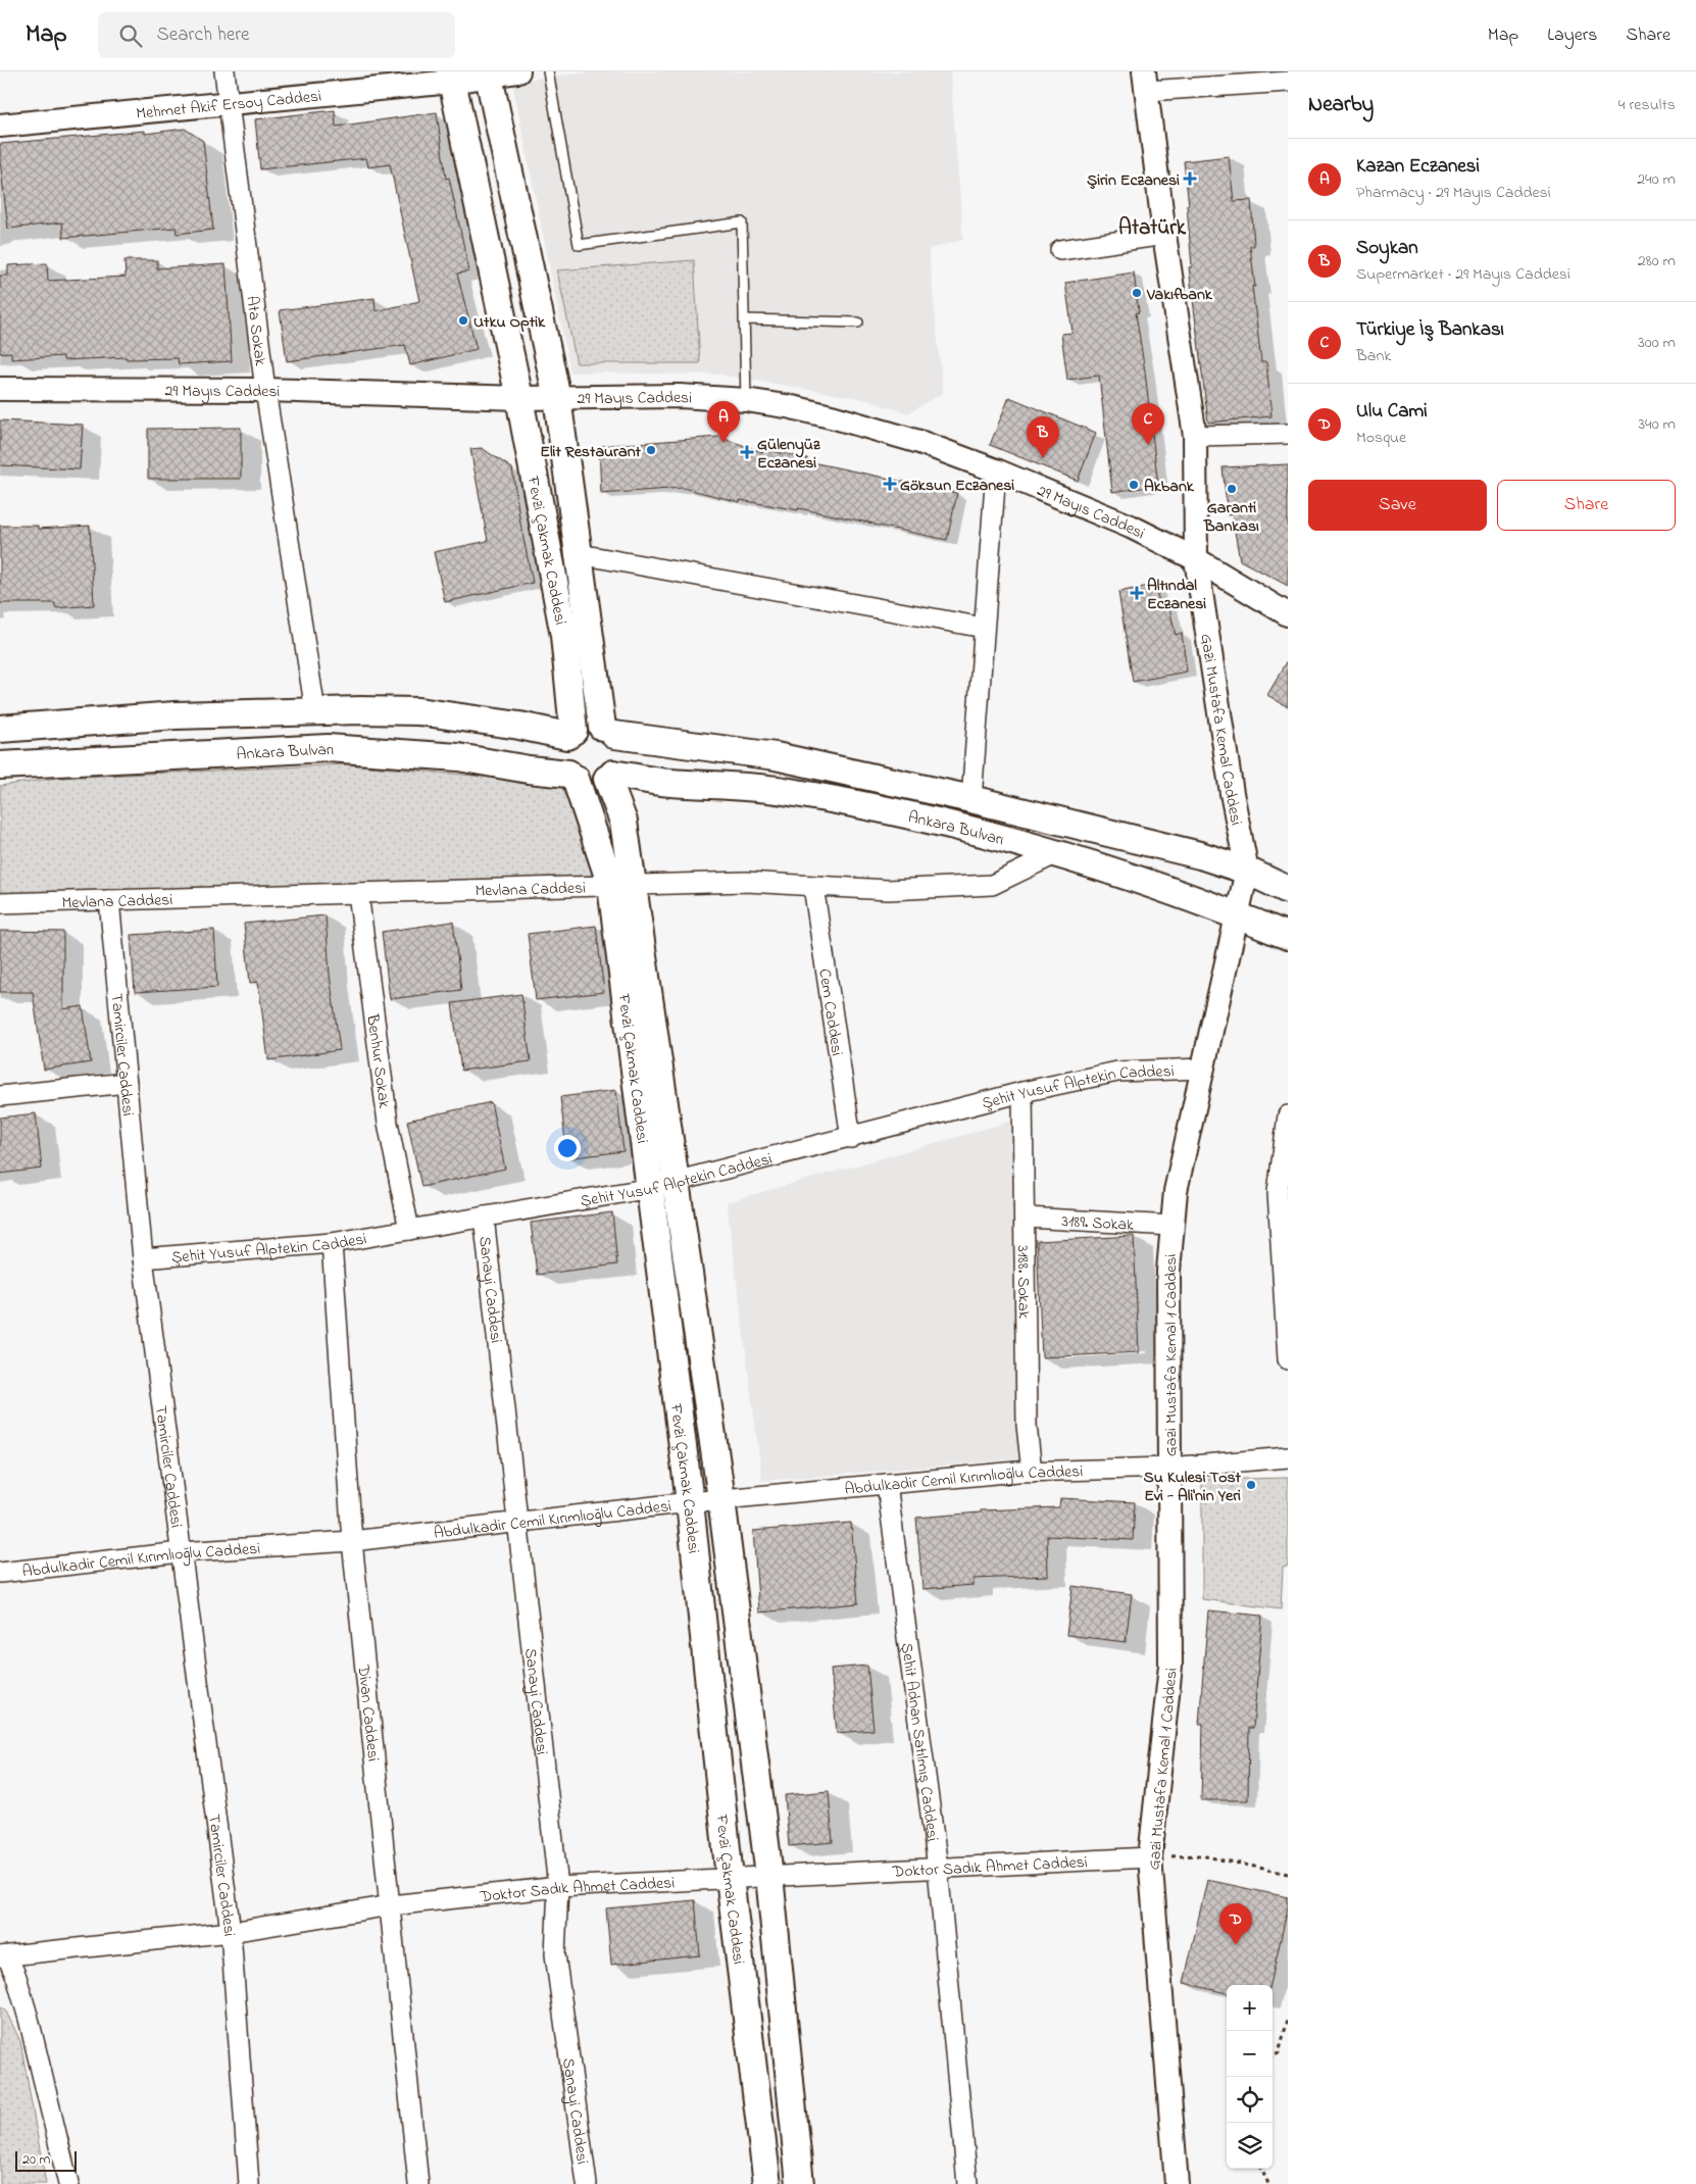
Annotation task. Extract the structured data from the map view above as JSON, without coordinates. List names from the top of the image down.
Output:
{
  "streets": {
    "main road": ["Fevzi Çakmak Caddesi", "Ankara Bulvarı"],
    "street": [
      "Mehmet Akif Ersoy Caddesi",
      "Ata Sokak",
      "29 Mayıs Caddesi",
      "Gazi Mustafa Kemal Caddesi",
      "Mevlana Caddesi",
      "Cem Caddesi",
      "Tamirciler Caddesi",
      "Benhur Sokak",
      "Şehit Yusuf Alptekin Caddesi",
      "3189. Sokak",
      "3188. Sokak",
      "Sanayi Caddesi",
      "Gazi Mustafa Kemal 1 Caddesi",
      "Abdulkadir Cemil Kırımlıoğlu Caddesi",
      "Divan Caddesi",
      "Şehit Adnan Satılmış Caddesi",
      "Doktor Sadık Ahmet Caddesi"
    ]
  },
  "crossings": [
    ["Mehmet Akif Ersoy Caddesi", "Ata Sokak"],
    ["Mehmet Akif Ersoy Caddesi", "Fevzi Çakmak Caddesi"],
    ["Ata Sokak", "29 Mayıs Caddesi"],
    ["29 Mayıs Caddesi", "Fevzi Çakmak Caddesi"],
    ["29 Mayıs Caddesi", "Gazi Mustafa Kemal Caddesi"],
    ["Fevzi Çakmak Caddesi", "Ankara Bulvarı"],
    ["Fevzi Çakmak Caddesi", "Mevlana Caddesi"],
    ["Fevzi Çakmak Caddesi", "Şehit Yusuf Alptekin Caddesi"],
    ["Fevzi Çakmak Caddesi", "Abdulkadir Cemil Kırımlıoğlu Caddesi"],
    ["Fevzi Çakmak Caddesi", "Doktor Sadık Ahmet Caddesi"],
    ["Gazi Mustafa Kemal Caddesi", "Ankara Bulvarı"],
    ["Gazi Mustafa Kemal Caddesi", "Gazi Mustafa Kemal 1 Caddesi"],
    ["Ankara Bulvarı", "Mevlana Caddesi"],
    ["Ankara Bulvarı", "Gazi Mustafa Kemal 1 Caddesi"],
    ["Mevlana Caddesi", "Cem Caddesi"],
    ["Mevlana Caddesi", "Tamirciler Caddesi"],
    ["Mevlana Caddesi", "Benhur Sokak"],
    ["Cem Caddesi", "Şehit Yusuf Alptekin Caddesi"],
    ["Tamirciler Caddesi", "Şehit Yusuf Alptekin Caddesi"],
    ["Tamirciler Caddesi", "Abdulkadir Cemil Kırımlıoğlu Caddesi"],
    ["Tamirciler Caddesi", "Doktor Sadık Ahmet Caddesi"],
    ["Benhur Sokak", "Şehit Yusuf Alptekin Caddesi"],
    ["Şehit Yusuf Alptekin Caddesi", "3188. Sokak"],
    ["Şehit Yusuf Alptekin Caddesi", "Sanayi Caddesi"],
    ["Şehit Yusuf Alptekin Caddesi", "Gazi Mustafa Kemal 1 Caddesi"],
    ["Şehit Yusuf Alptekin Caddesi", "Divan Caddesi"],
    ["3189. Sokak", "3188. Sokak"],
    ["3189. Sokak", "Gazi Mustafa Kemal 1 Caddesi"],
    ["3188. Sokak", "Abdulkadir Cemil Kırımlıoğlu Caddesi"],
    ["Sanayi Caddesi", "Abdulkadir Cemil Kırımlıoğlu Caddesi"],
    ["Sanayi Caddesi", "Doktor Sadık Ahmet Caddesi"],
    ["Gazi Mustafa Kemal 1 Caddesi", "Abdulkadir Cemil Kırımlıoğlu Caddesi"],
    ["Gazi Mustafa Kemal 1 Caddesi", "Doktor Sadık Ahmet Caddesi"],
    ["Abdulkadir Cemil Kırımlıoğlu Caddesi", "Divan Caddesi"],
    ["Abdulkadir Cemil Kırımlıoğlu Caddesi", "Şehit Adnan Satılmış Caddesi"],
    ["Divan Caddesi", "Doktor Sadık Ahmet Caddesi"],
    ["Şehit Adnan Satılmış Caddesi", "Doktor Sadık Ahmet Caddesi"]
  ],
  "districts": ["Atatürk"],
  "places": {
    "health": [
      "Şirin Eczanesi",
      "Gülenyüz Eczanesi",
      "Göksun Eczanesi",
      "Altındal Eczanesi"
    ],
    "other": [
      "Vakıfbank",
      "Utku Optik",
      "Elit Restaurant",
      "Akbank",
      "Garanti Bankası",
      "Su Kulesi Tost Evi - Ali'nin Yeri"
    ]
  },
  "scale_bar": "20 m",
  "page": {
    "header": "Map",
    "search": "Search here",
    "nav": ["Map", "Layers", "Share"],
    "heading": ["Nearby", "4 results"],
    "list": [
      {
        "mark": "A",
        "name": "Kazan Eczanesi",
        "note": "Pharmacy · 29 Mayıs Caddesi",
        "value": "240 m"
      },
      {
        "mark": "B",
        "name": "Soykan",
        "note": "Supermarket · 29 Mayıs Caddesi",
        "value": "280 m"
      },
      {
        "mark": "C",
        "name": "Türkiye İş Bankası",
        "note": "Bank",
        "value": "300 m"
      },
      {
        "mark": "D",
        "name": "Ulu Cami",
        "note": "Mosque",
        "value": "340 m"
      }
    ],
    "pins": [
      "A",
      "C",
      "B",
      "D"
    ],
    "buttons": ["Save", "Share"],
    "map_buttons": ["+", "−"],
    "scale": "20 m"
  }
}
